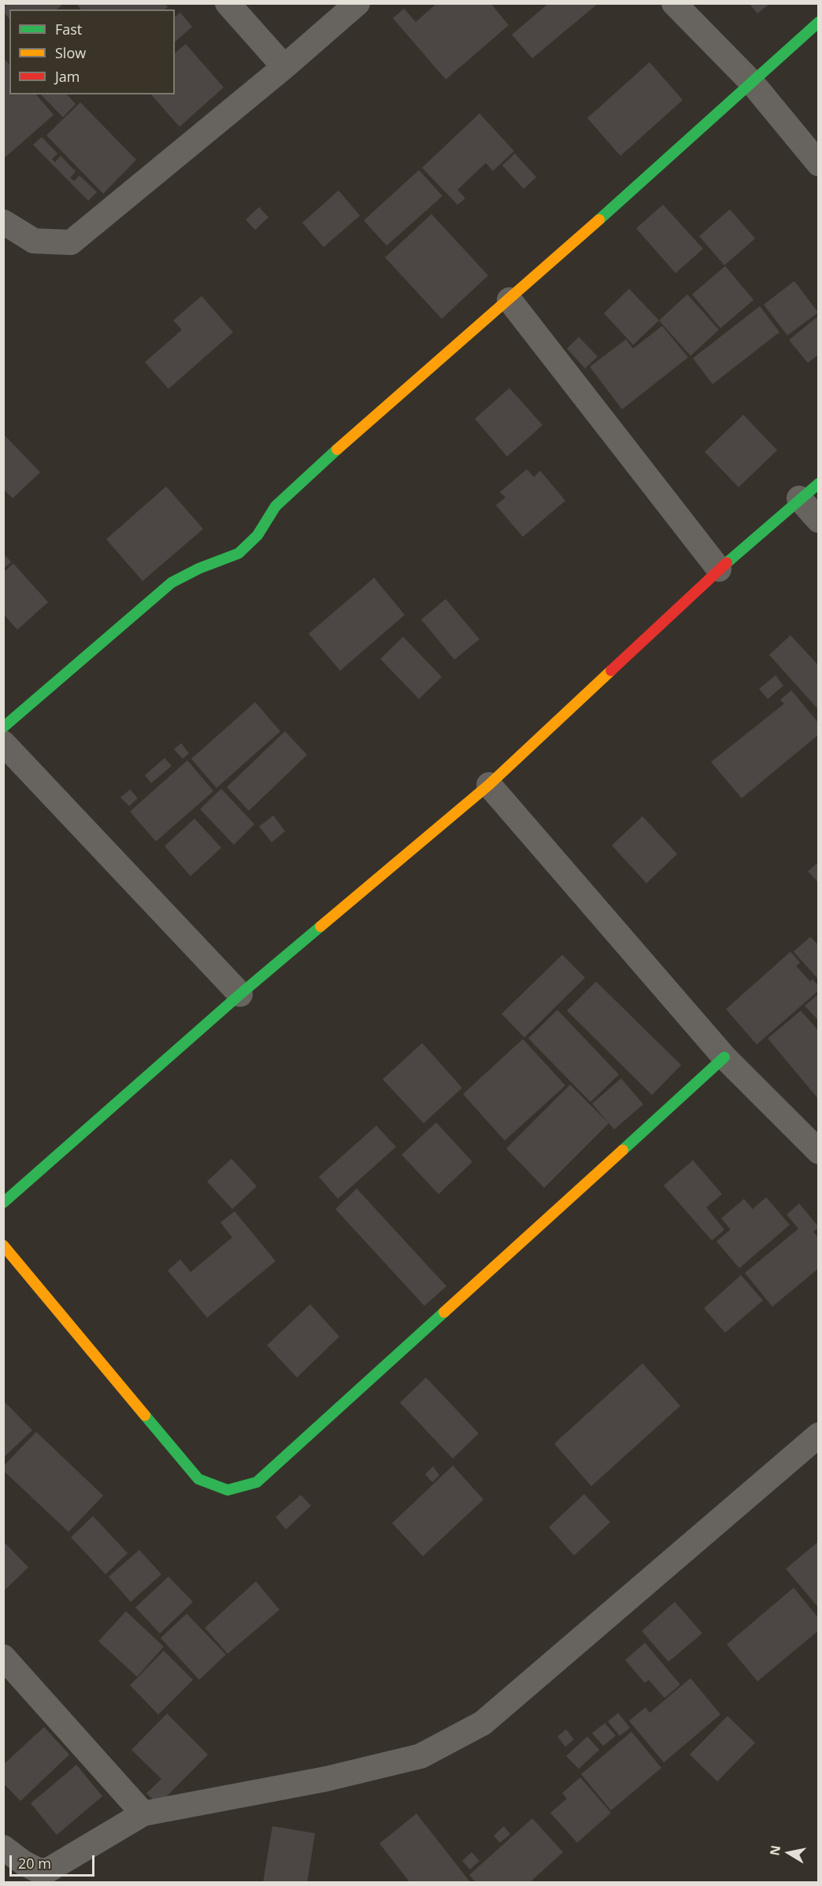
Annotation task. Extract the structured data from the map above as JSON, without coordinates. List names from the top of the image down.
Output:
{
  "legend": ["Fast", "Slow", "Jam"],
  "scale_bar": "20 m",
  "north": "left"
}
